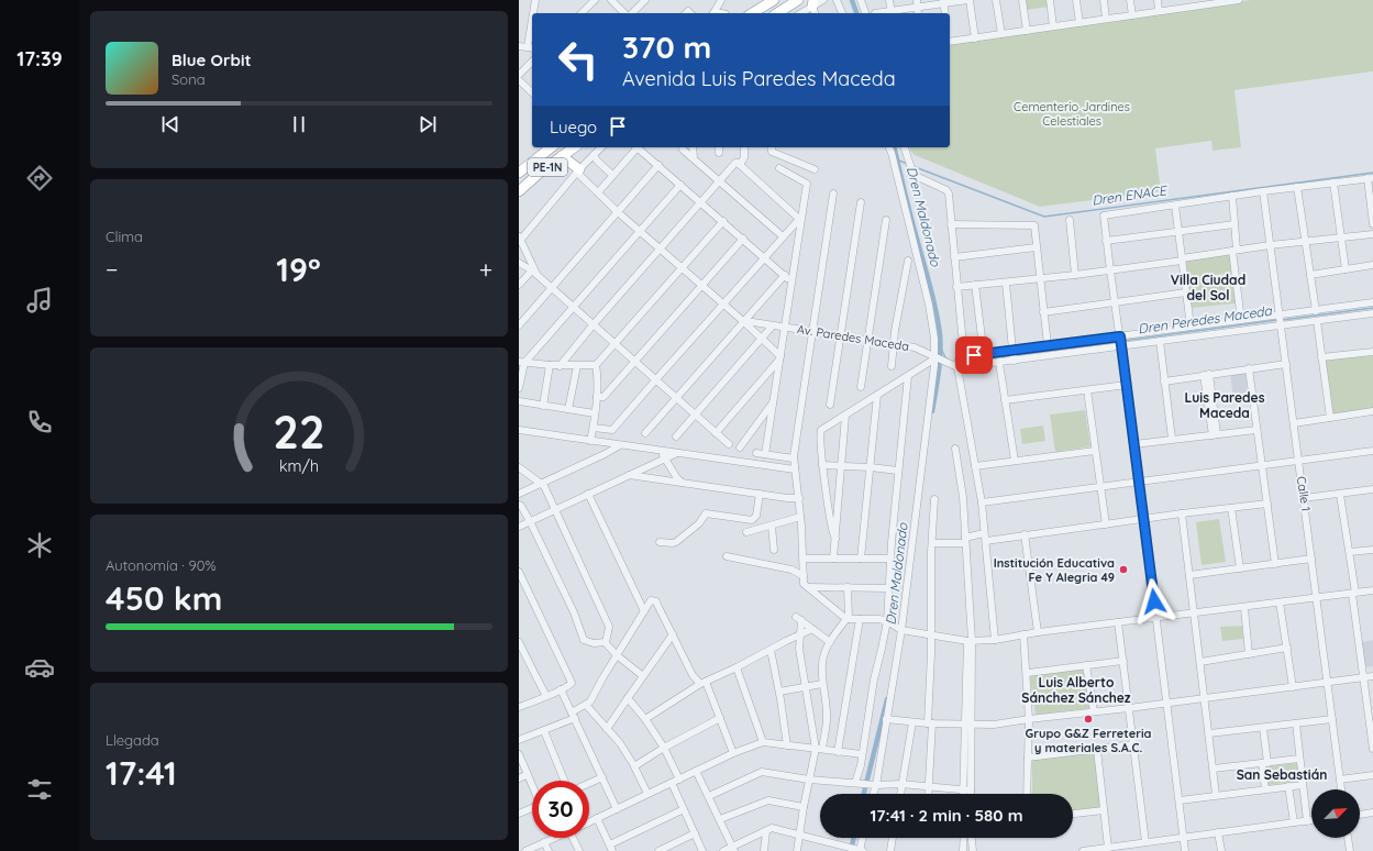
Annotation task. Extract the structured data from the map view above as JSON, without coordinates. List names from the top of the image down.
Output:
{
  "streets": {
    "highway": ["PE-1N"],
    "street": ["Av. Paredes Maceda", "Calle 1"]
  },
  "districts": [
    "Villa Ciudad del Sol",
    "Luis Paredes Maceda",
    "Luis Alberto Sánchez Sánchez",
    "San Sebastián"
  ],
  "water": ["Dren ENACE", "Dren Maldonado", "Dren Peredes Maceda"],
  "parks": ["Cementerio Jardines Celestiales"],
  "places": ["Institución Educativa Fe Y Alegria 49", "Grupo G&Z Ferreteria y materiales S.A.C."],
  "north": "top right",
  "page": {
    "tabs": "17:39",
    "turn": ["370 m", "Avenida Luis Paredes Maceda"],
    "song": ["Blue Orbit", "Sona"],
    "then": "Luego",
    "tile": [
      "Clima",
      ["Autonomía · 90%", "450 km"],
      ["Llegada", "17:41"]
    ],
    "heat": ["−", "19°", "+"],
    "limit": "30",
    "trip": "17:41 · 2 min · 580 m",
    "gauge": ["22", "km/h"]
  }
}
